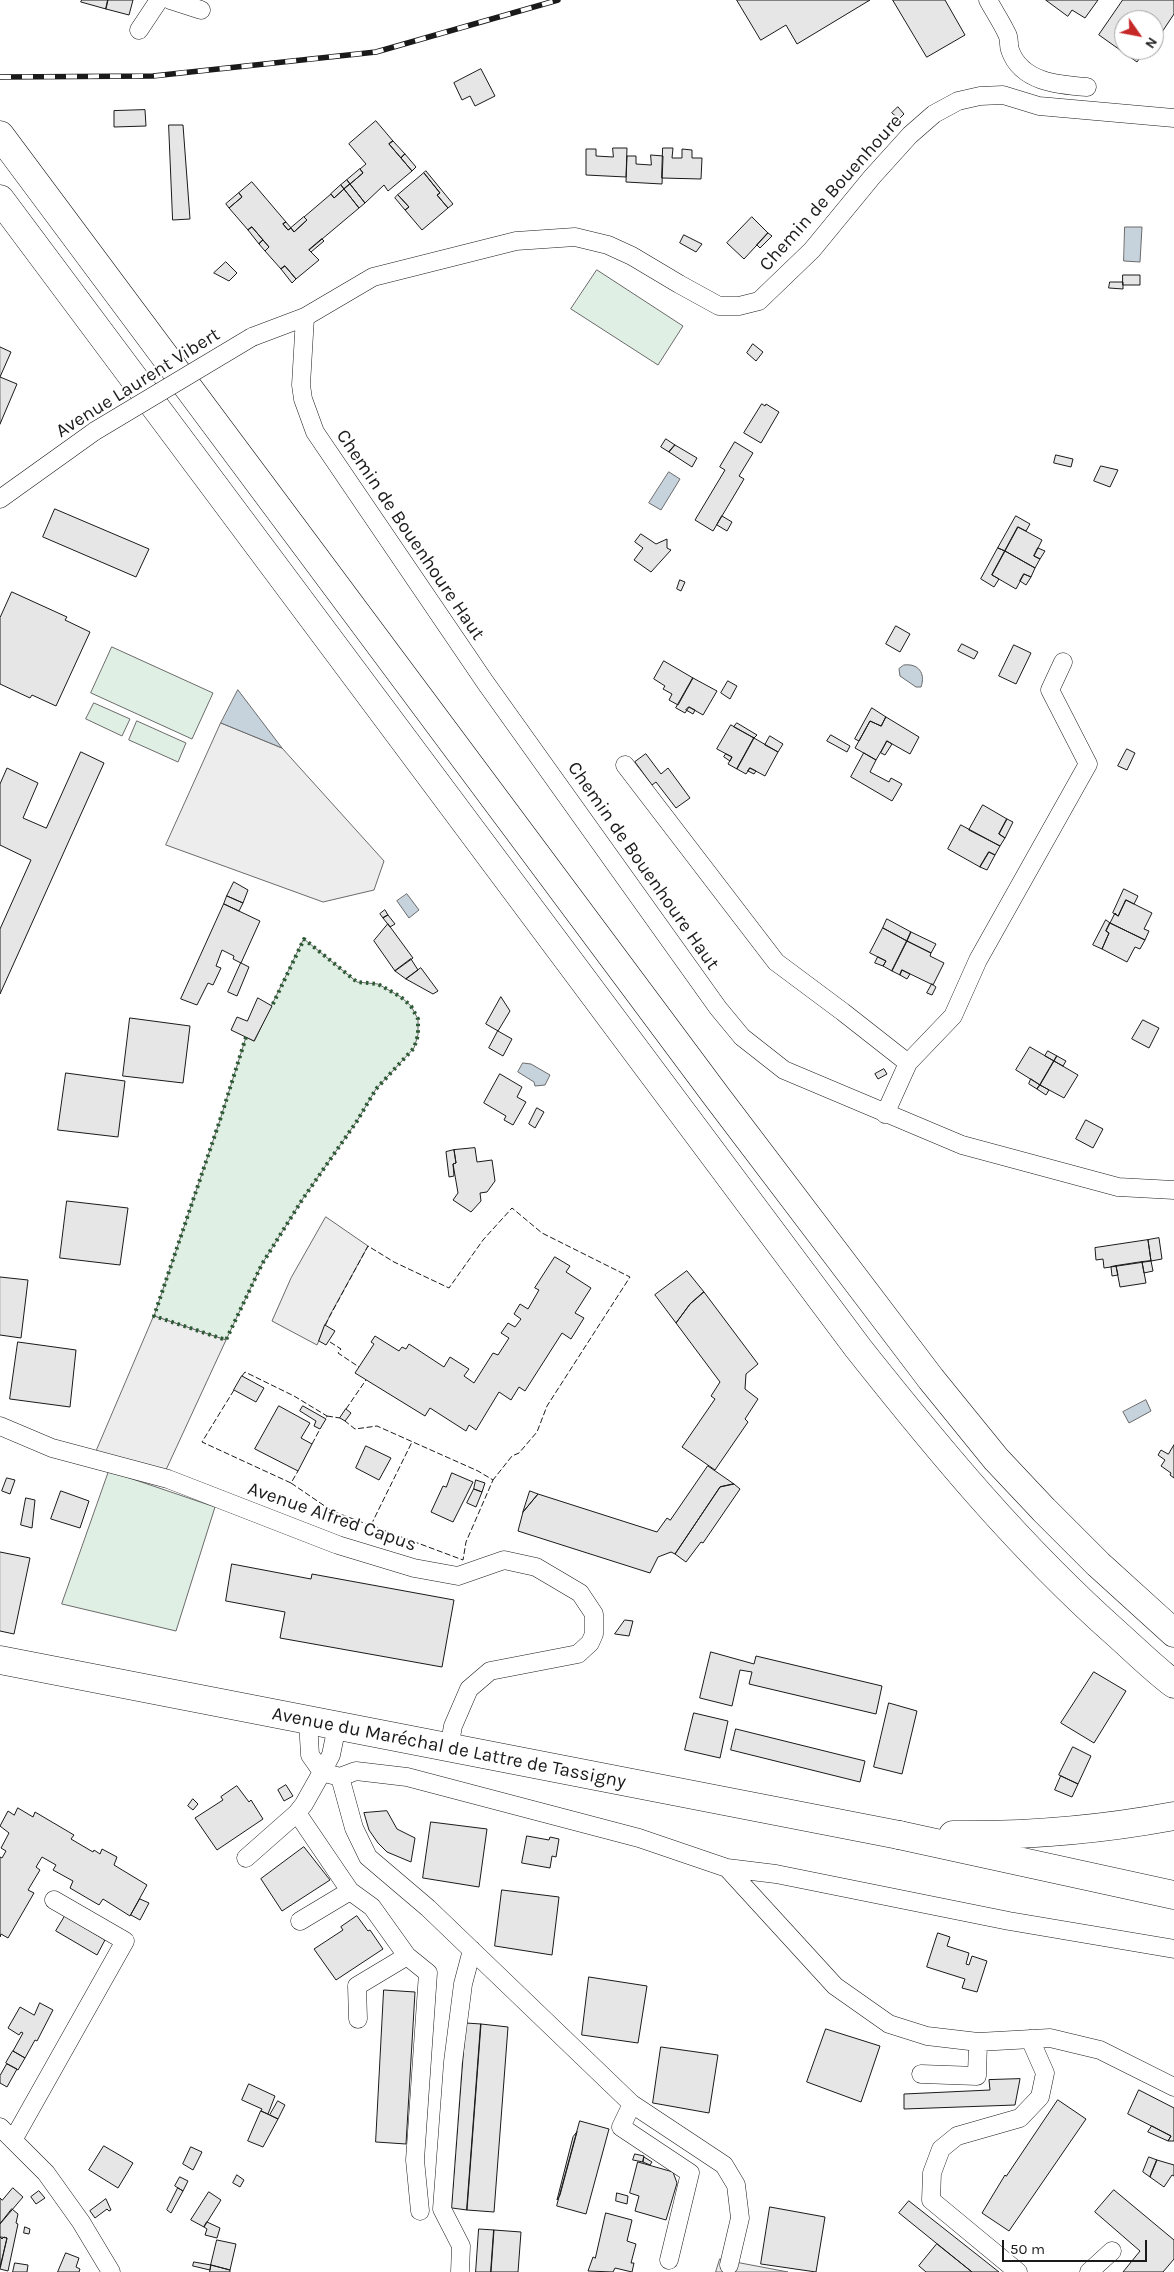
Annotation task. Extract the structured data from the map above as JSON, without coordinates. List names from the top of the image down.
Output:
{
  "streets": {
    "main road": ["Avenue du Maréchal de Lattre de Tassigny"],
    "street": [
      "Chemin de Bouenhoure",
      "Avenue Laurent Vibert",
      "Chemin de Bouenhoure Haut",
      "Avenue Alfred Capus"
    ]
  },
  "crossings": [
    ["Chemin de Bouenhoure", "Avenue Laurent Vibert"],
    ["Chemin de Bouenhoure", "Chemin de Bouenhoure Haut"],
    ["Avenue Laurent Vibert", "Chemin de Bouenhoure Haut"],
    ["Avenue Alfred Capus", "Avenue du Maréchal de Lattre de Tassigny"]
  ],
  "scale_bar": "50 m",
  "north": "bottom right"
}
